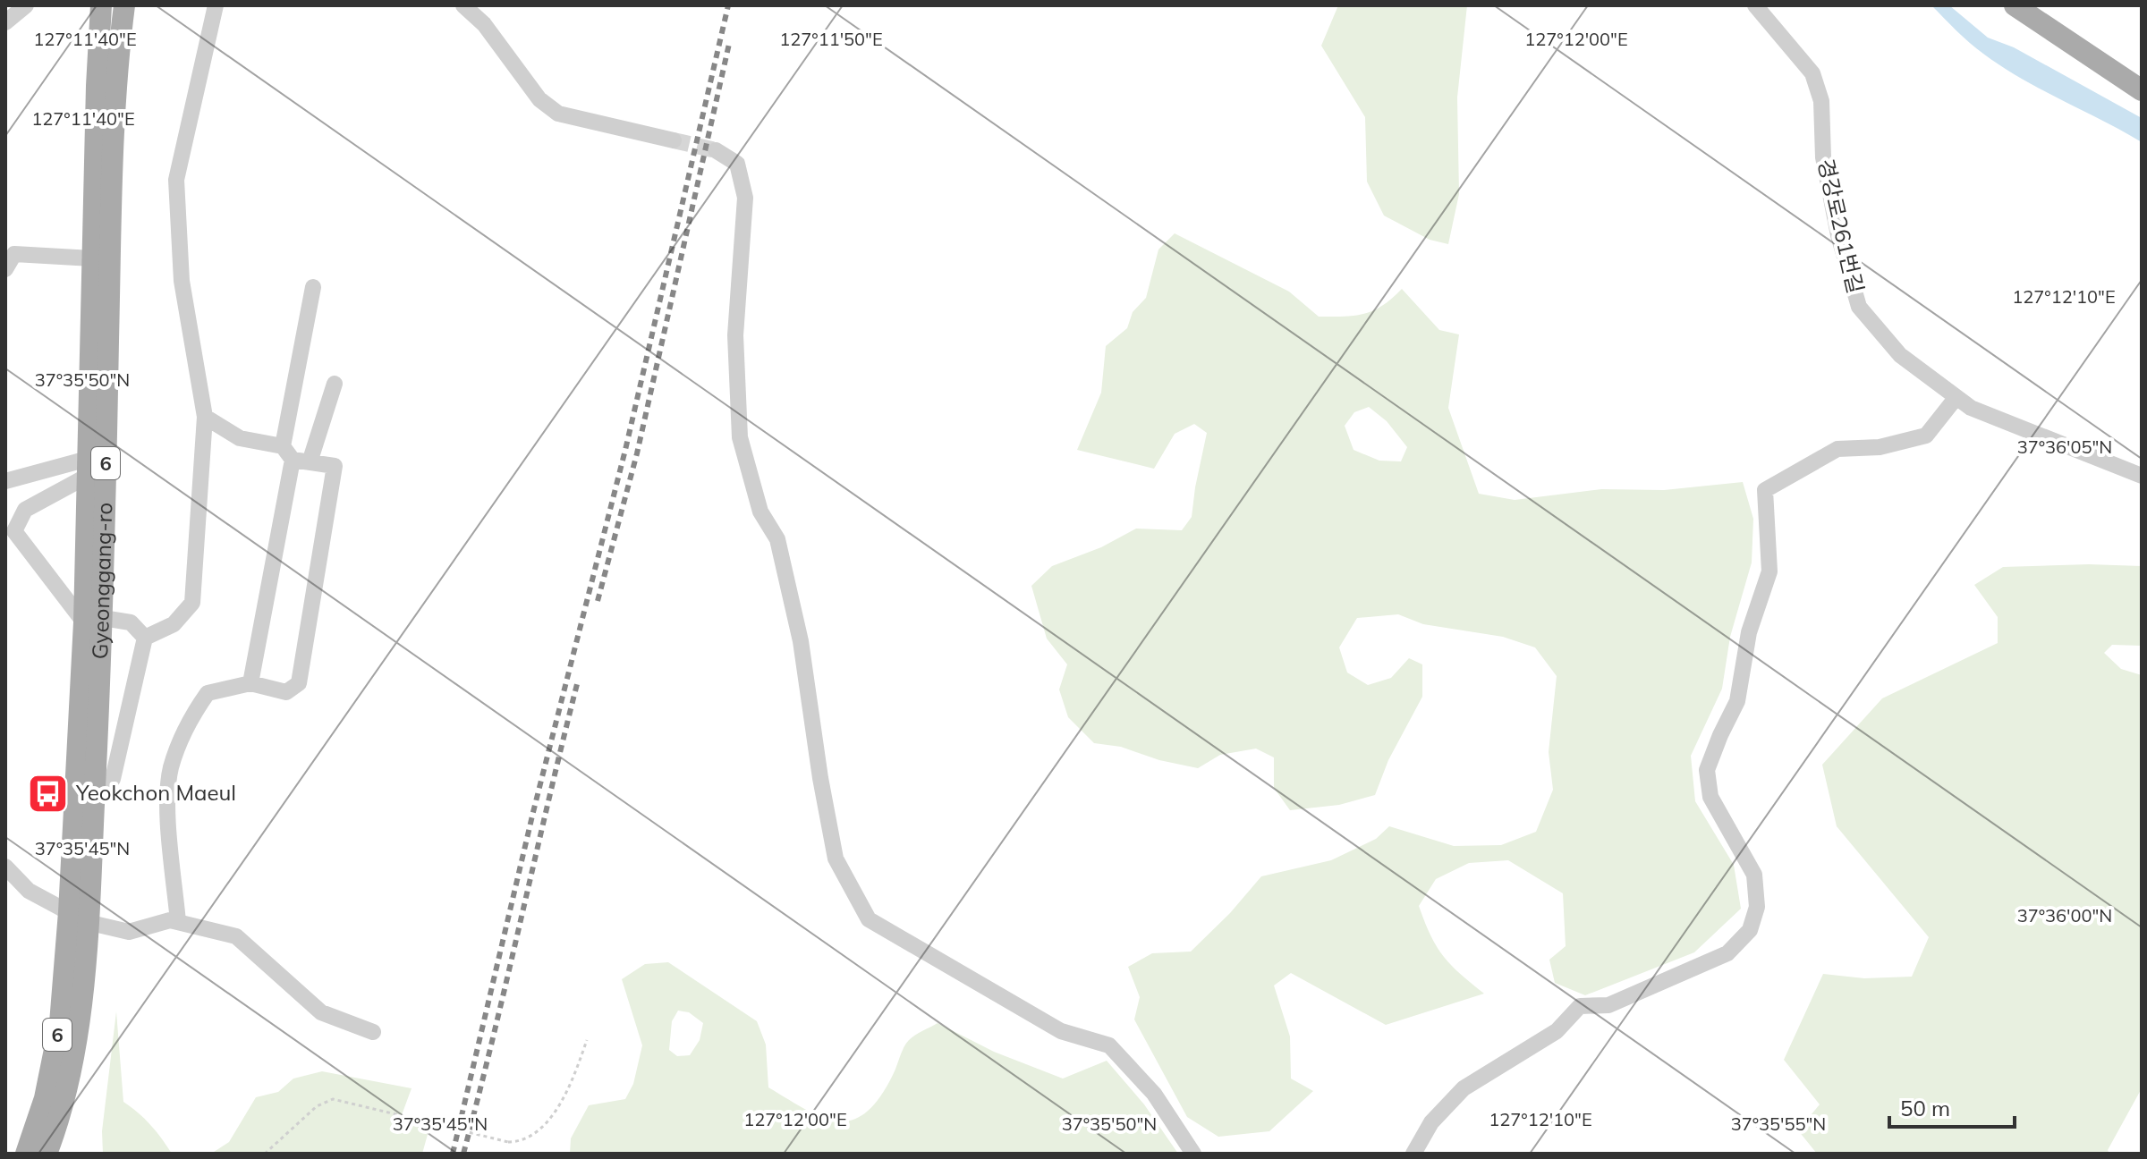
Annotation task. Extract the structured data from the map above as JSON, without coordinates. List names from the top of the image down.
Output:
{
  "streets": {
    "main road": ["6", "Gyeonggang-ro"],
    "street": ["경강로261번길"]
  },
  "places": {
    "bus stop": ["Yeokchon Maeul"]
  },
  "scale_bar": "50 m",
  "coordinates": [
    "127°11'40\"E",
    "127°11'50\"E",
    "127°12'00\"E",
    "127°12'10\"E",
    "37°35'50\"N",
    "37°36'05\"N",
    "37°35'45\"N",
    "37°36'00\"N",
    "37°35'55\"N"
  ]
}
